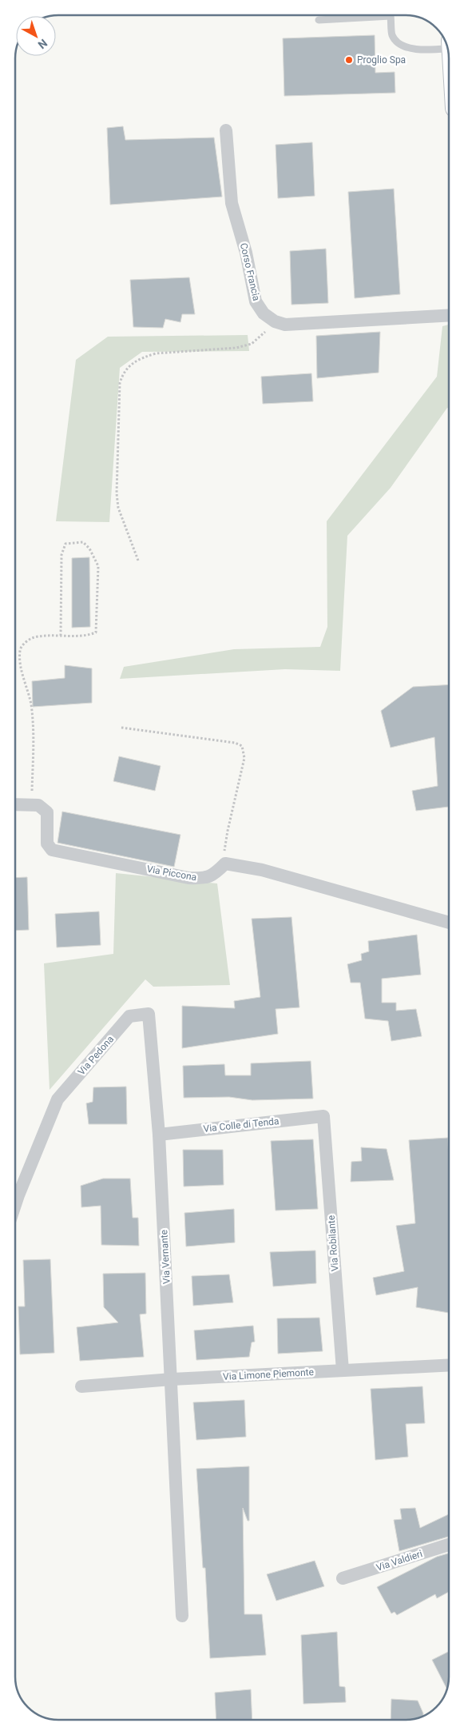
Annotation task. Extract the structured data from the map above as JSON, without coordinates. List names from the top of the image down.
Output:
{
  "streets": {
    "street": [
      "Corso Francia",
      "Via Piccona",
      "Via Pedona",
      "Via Colle di Tenda",
      "Via Robilante",
      "Via Vernante",
      "Via Limone Piemonte",
      "Via Valdieri"
    ]
  },
  "crossings": [
    ["Via Pedona", "Via Colle di Tenda"],
    ["Via Pedona", "Via Vernante"],
    ["Via Colle di Tenda", "Via Robilante"],
    ["Via Colle di Tenda", "Via Vernante"],
    ["Via Robilante", "Via Limone Piemonte"],
    ["Via Vernante", "Via Limone Piemonte"]
  ],
  "places": ["Proglio Spa"],
  "north": "bottom right"
}
